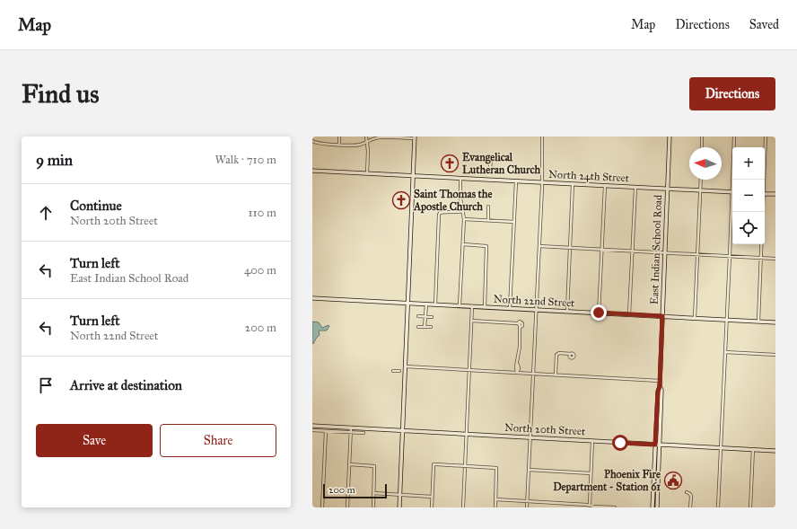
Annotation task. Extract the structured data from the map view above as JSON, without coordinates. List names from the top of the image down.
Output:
{
  "streets": {
    "street": [
      "North 24th Street",
      "East Indian School Road",
      "North 22nd Street",
      "North 20th Street"
    ]
  },
  "crossings": [
    ["North 24th Street", "East Indian School Road"],
    ["East Indian School Road", "North 22nd Street"],
    ["East Indian School Road", "North 20th Street"]
  ],
  "places": {
    "church": ["Evangelical Lutheran Church", "Saint Thomas the Apostle Church"],
    "public building": ["Phoenix Fire Department - Station 61"]
  },
  "scale_bar": "200 m",
  "north": "left",
  "page": {
    "header": "Map",
    "nav": ["Map", "Directions", "Saved"],
    "buttons": [
      "Directions",
      ["Save", "Share"]
    ],
    "title": "Find us",
    "heading": ["9 min", "Walk · 710 m"],
    "map_buttons": ["+", "−"],
    "list": [
      ["Continue", "North 20th Street", "110 m"],
      ["Turn left", "East Indian School Road", "400 m"],
      ["Turn left", "North 22nd Street", "200 m"],
      "Arrive at destination"
    ],
    "scale": "200 m"
  }
}
